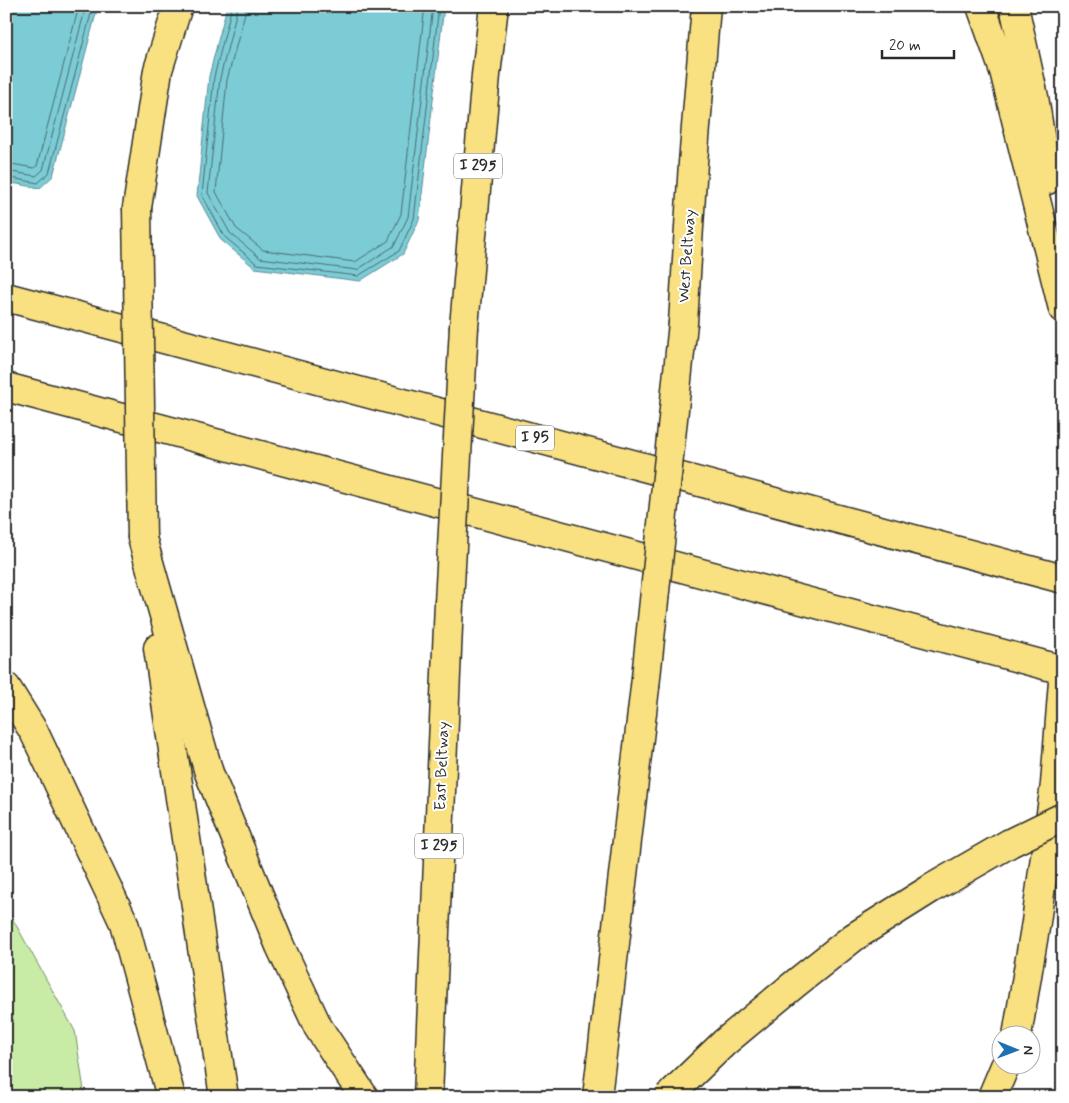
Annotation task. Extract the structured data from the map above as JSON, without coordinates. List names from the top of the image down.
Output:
{
  "streets": {
    "highway": [
      "I 295",
      "West Beltway",
      "I 95",
      "East Beltway"
    ]
  },
  "scale_bar": "20 m",
  "north": "right"
}
